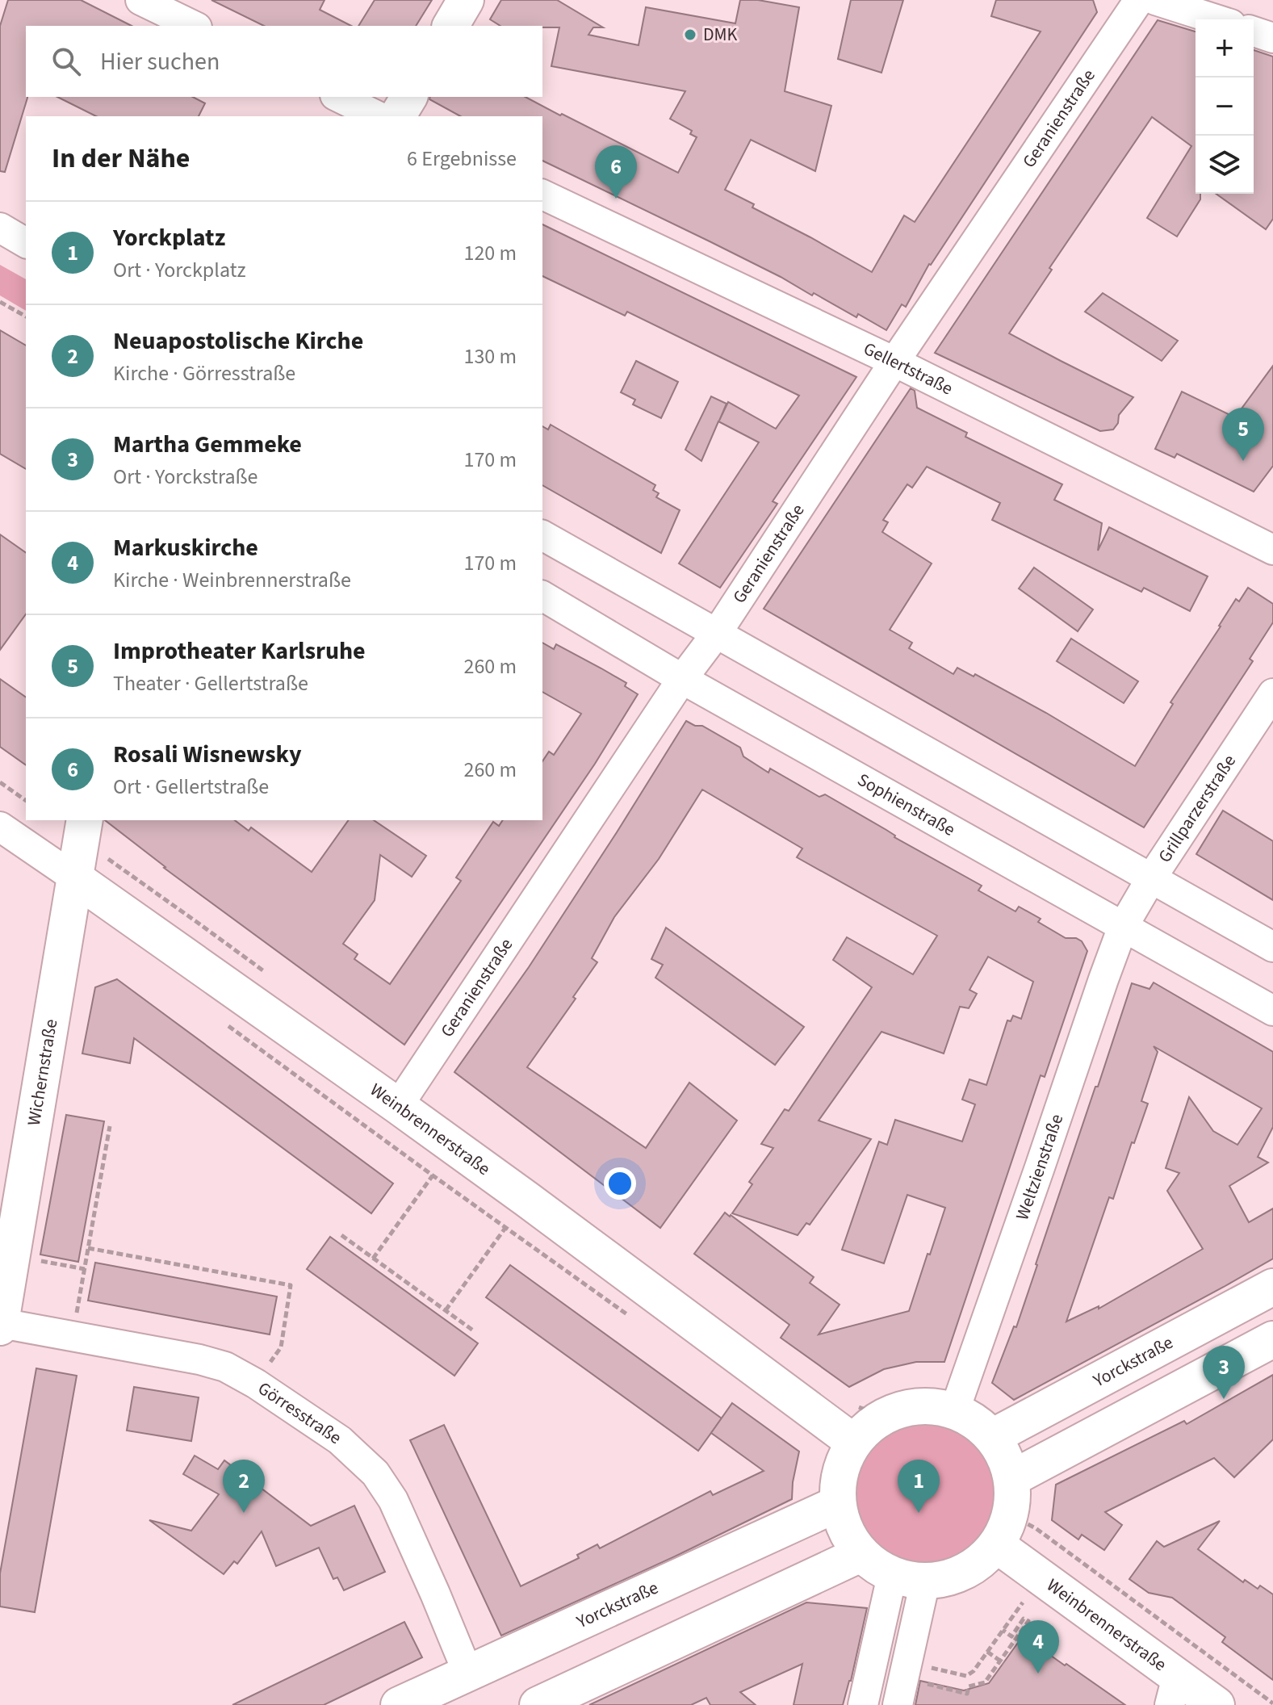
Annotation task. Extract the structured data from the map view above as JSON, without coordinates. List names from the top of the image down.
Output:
{
  "streets": {
    "street": [
      "Geranienstraße",
      "Gellertstraße",
      "Sophienstraße",
      "Grillparzerstraße",
      "Wichernstraße",
      "Weinbrennerstraße",
      "Weltzienstraße",
      "Yorckstraße",
      "Görresstraße"
    ]
  },
  "crossings": [
    ["Geranienstraße", "Gellertstraße"],
    ["Geranienstraße", "Sophienstraße"],
    ["Geranienstraße", "Weinbrennerstraße"],
    ["Sophienstraße", "Grillparzerstraße"],
    ["Sophienstraße", "Weltzienstraße"],
    ["Grillparzerstraße", "Weltzienstraße"],
    ["Wichernstraße", "Weinbrennerstraße"],
    ["Wichernstraße", "Görresstraße"],
    ["Weinbrennerstraße", "Weltzienstraße"],
    ["Weinbrennerstraße", "Yorckstraße"],
    ["Weltzienstraße", "Yorckstraße"],
    ["Yorckstraße", "Görresstraße"]
  ],
  "places": ["DMK"],
  "page": {
    "map_buttons": ["+", "−"],
    "search": "Hier suchen",
    "heading": ["In der Nähe", "6 Ergebnisse"],
    "pins": [
      "6",
      "5",
      "3",
      "1",
      "2",
      "4"
    ],
    "list": [
      {
        "mark": "1",
        "name": "Yorckplatz",
        "note": "Ort · Yorckplatz",
        "value": "120 m"
      },
      {
        "mark": "2",
        "name": "Neuapostolische Kirche",
        "note": "Kirche · Görresstraße",
        "value": "130 m"
      },
      {
        "mark": "3",
        "name": "Martha Gemmeke",
        "note": "Ort · Yorckstraße",
        "value": "170 m"
      },
      {
        "mark": "4",
        "name": "Markuskirche",
        "note": "Kirche · Weinbrennerstraße",
        "value": "170 m"
      },
      {
        "mark": "5",
        "name": "Improtheater Karlsruhe",
        "note": "Theater · Gellertstraße",
        "value": "260 m"
      },
      {
        "mark": "6",
        "name": "Rosali Wisnewsky",
        "note": "Ort · Gellertstraße",
        "value": "260 m"
      }
    ]
  }
}
